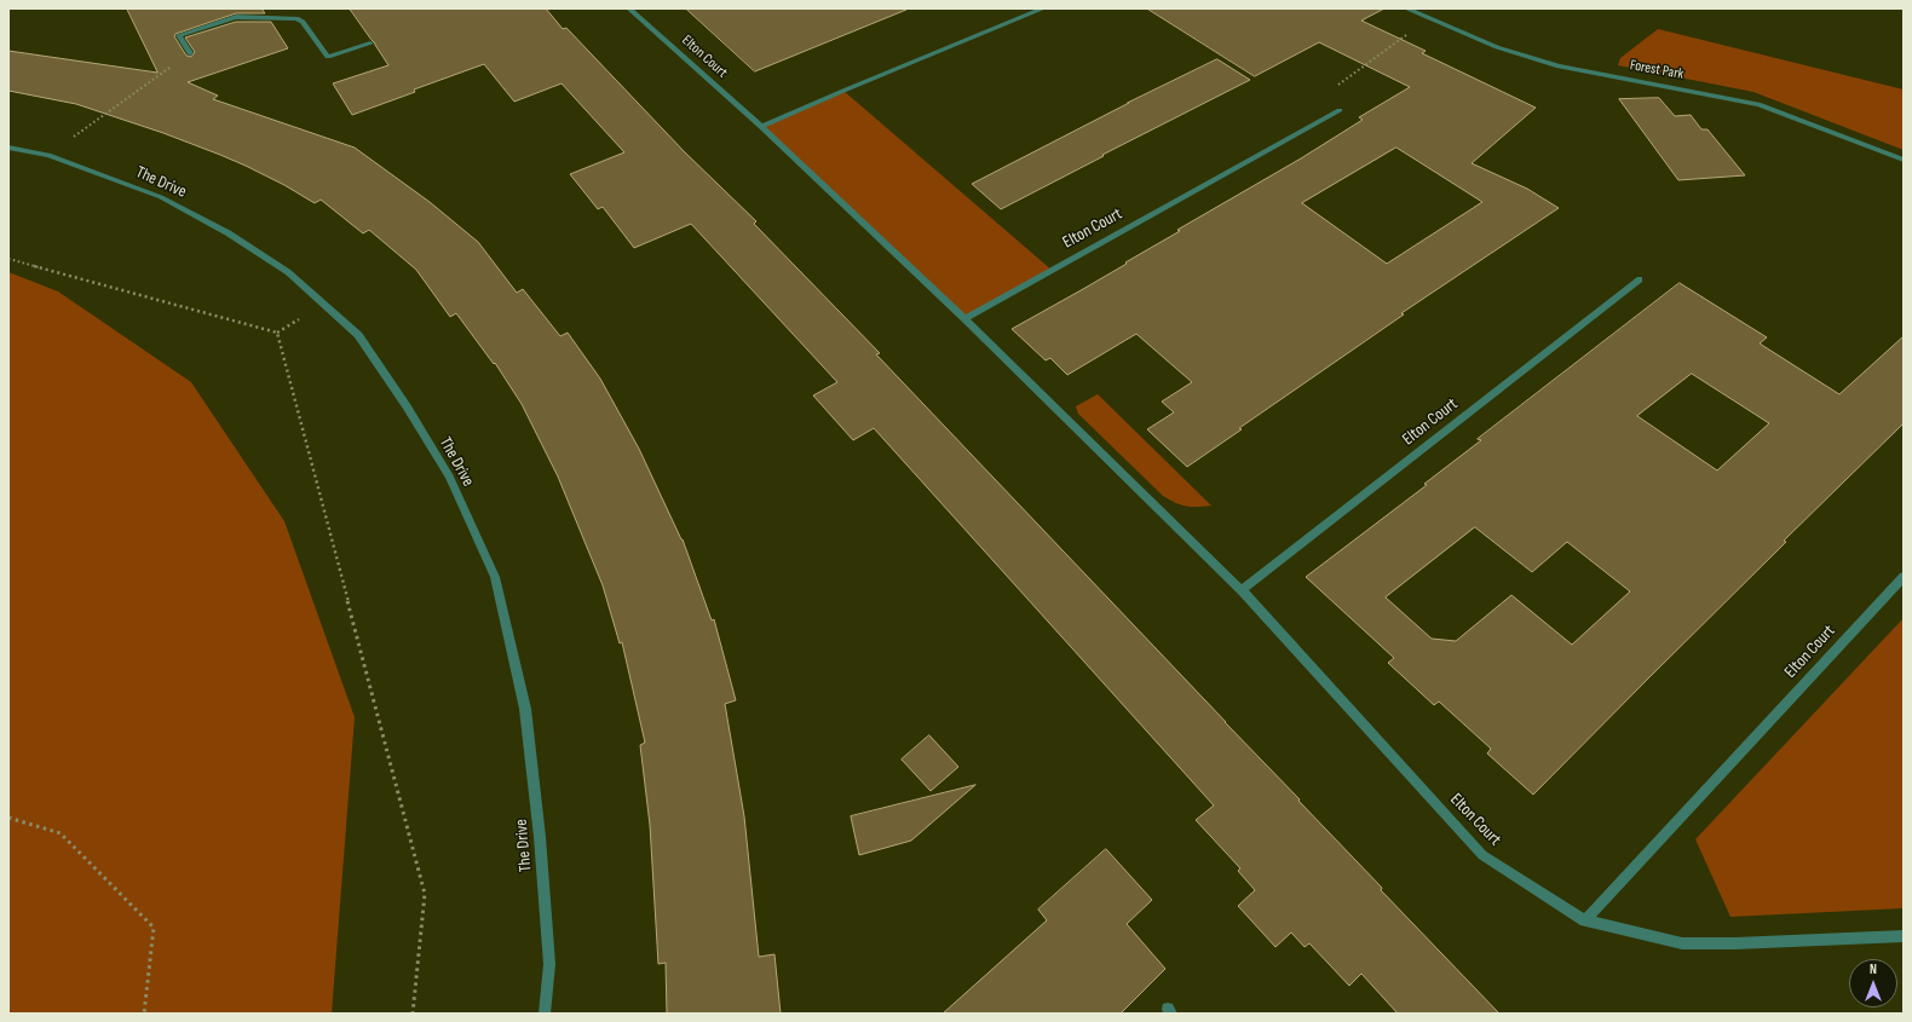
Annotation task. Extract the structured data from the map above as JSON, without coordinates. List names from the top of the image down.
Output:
{
  "streets": {
    "street": ["Elton Court", "Forest Park", "The Drive"]
  },
  "north": "top"
}
